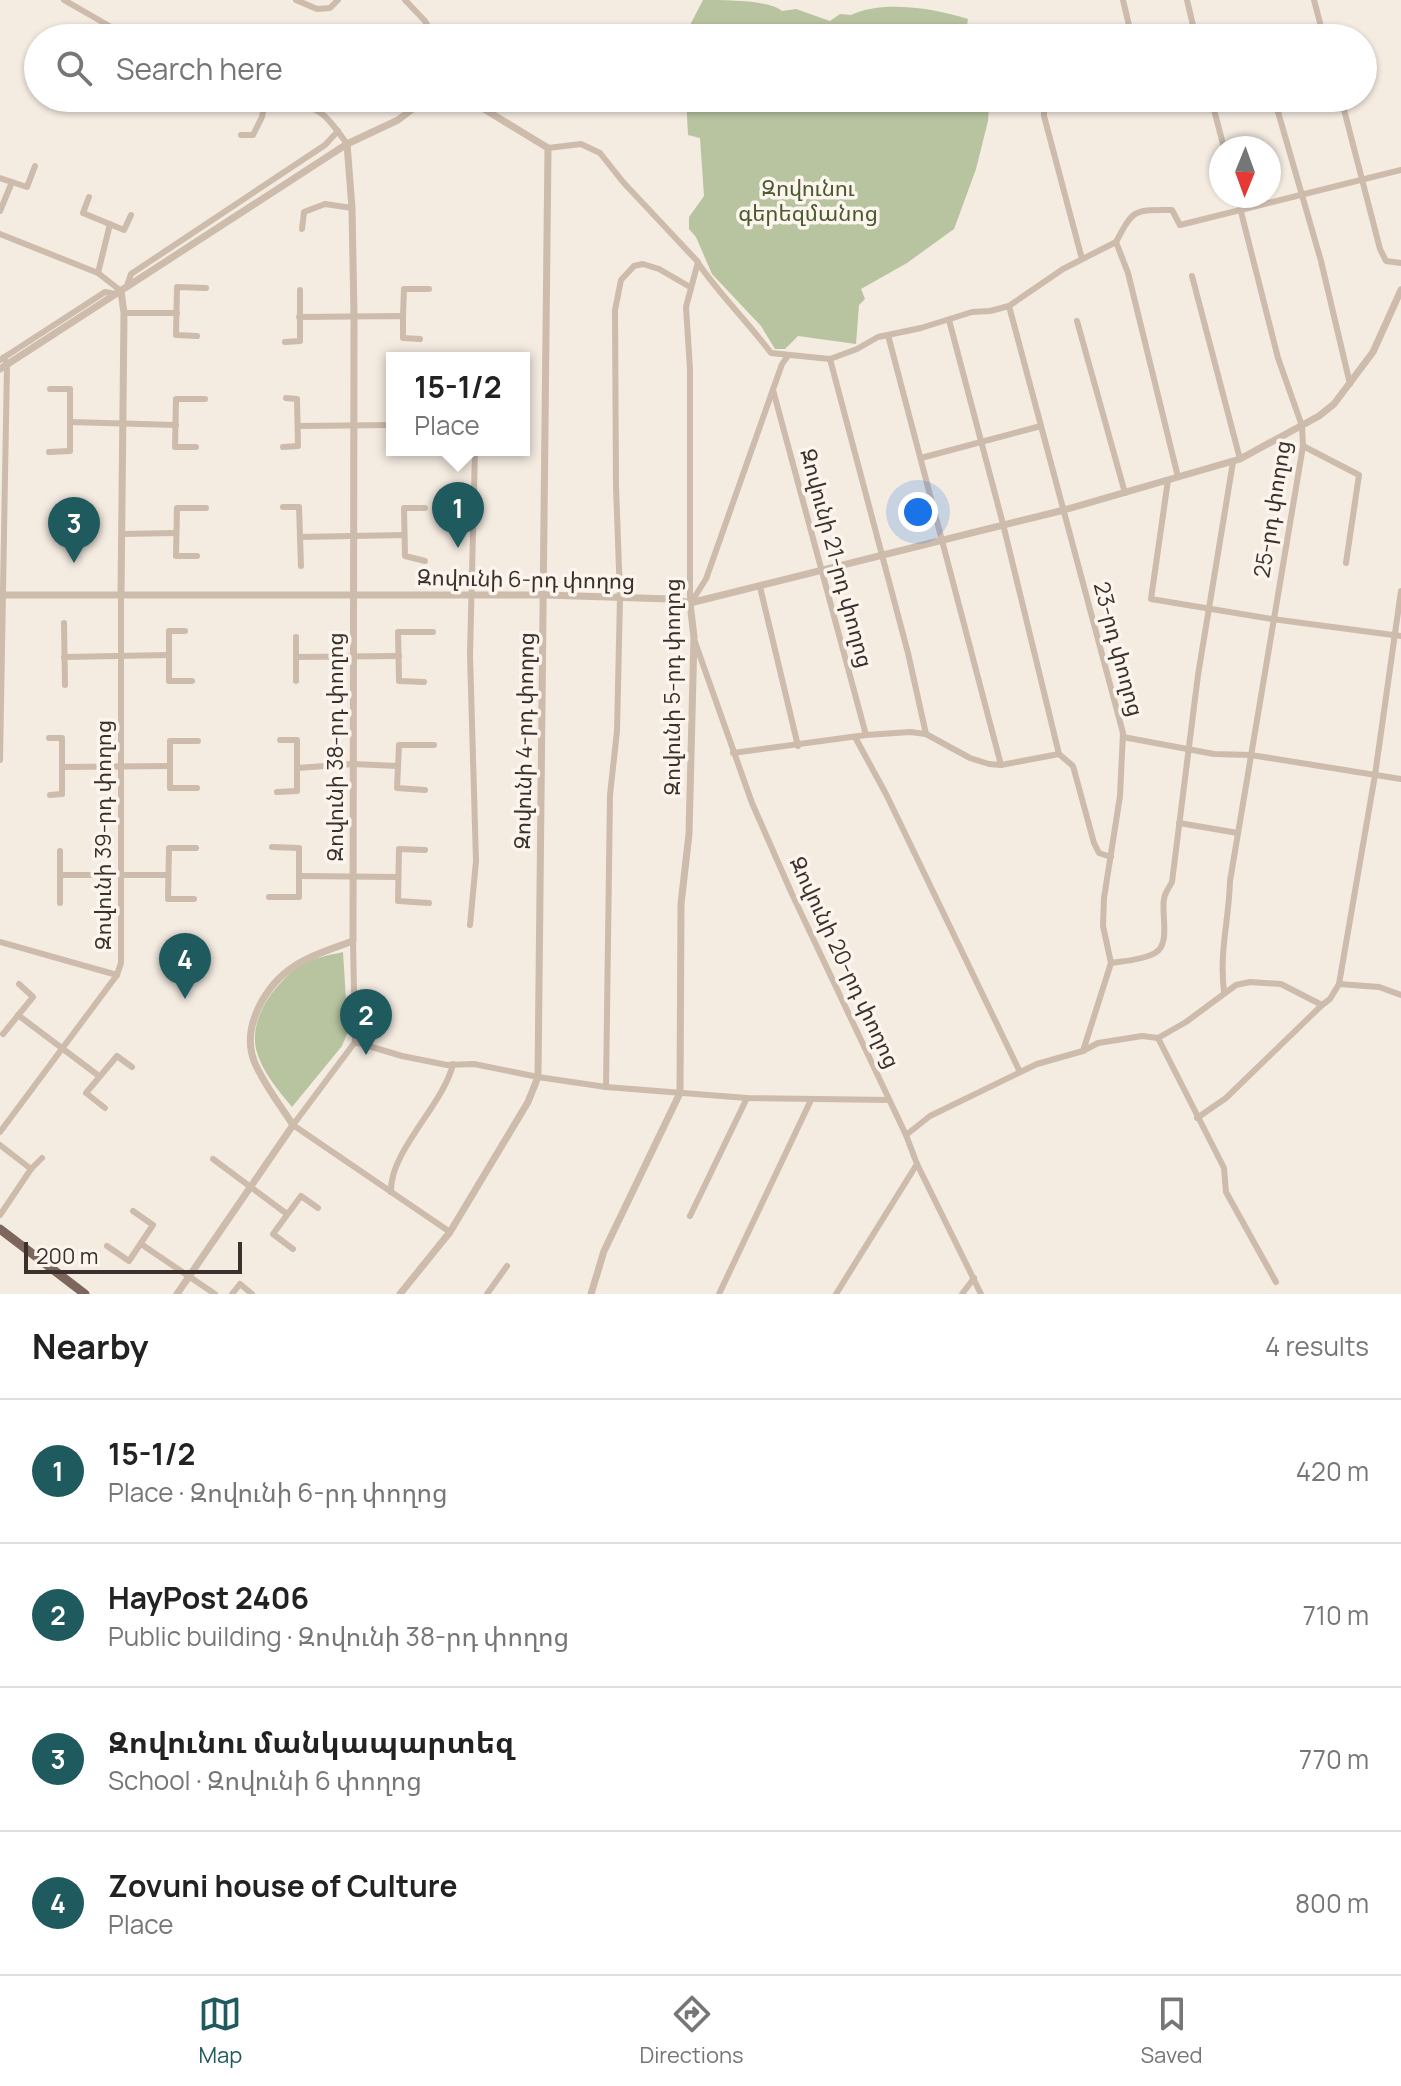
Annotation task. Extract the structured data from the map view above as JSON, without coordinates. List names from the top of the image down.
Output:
{
  "streets": {
    "street": [
      "25-րդ փողոց",
      "Զովունի 21-րդ փողոց",
      "Զովունի 6-րդ փողոց",
      "23-րդ փողոց",
      "Զովունի 5-րդ փողոց",
      "Զովունի 4-րդ փողոց",
      "Զովունի 38-րդ փողոց",
      "Զովունի 39-րդ փողոց",
      "Զովունի 20-րդ փողոց"
    ]
  },
  "crossings": [
    ["25-րդ փողոց", "Զովունի 6-րդ փողոց"],
    ["Զովունի 21-րդ փողոց", "Զովունի 6-րդ փողոց"],
    ["Զովունի 6-րդ փողոց", "23-րդ փողոց"],
    ["Զովունի 6-րդ փողոց", "Զովունի 5-րդ փողոց"],
    ["Զովունի 6-րդ փողոց", "Զովունի 4-րդ փողոց"],
    ["Զովունի 6-րդ փողոց", "Զովունի 38-րդ փողոց"],
    ["Զովունի 6-րդ փողոց", "Զովունի 39-րդ փողոց"],
    ["Զովունի 5-րդ փողոց", "Զովունի 20-րդ փողոց"]
  ],
  "parks": ["Զովունու գերեզմանոց"],
  "scale_bar": "200 m",
  "north": "bottom",
  "page": {
    "search": "Search here",
    "popup": ["15-1/2", "Place"],
    "pins": [
      "1",
      "3",
      "4",
      "2"
    ],
    "scale": "200 m",
    "heading": ["Nearby", "4 results"],
    "list": [
      {
        "mark": "1",
        "name": "15-1/2",
        "note": "Place · Զովունի 6-րդ փողոց",
        "value": "420 m"
      },
      {
        "mark": "2",
        "name": "HayPost 2406",
        "note": "Public building · Զովունի 38-րդ փողոց",
        "value": "710 m"
      },
      {
        "mark": "3",
        "name": "Զովունու մանկապարտեզ",
        "note": "School · Զովունի 6 փողոց",
        "value": "770 m"
      },
      {
        "mark": "4",
        "name": "Zovuni house of Culture",
        "note": "Place",
        "value": "800 m"
      }
    ],
    "nav": ["Map", "Directions", "Saved"]
  }
}
